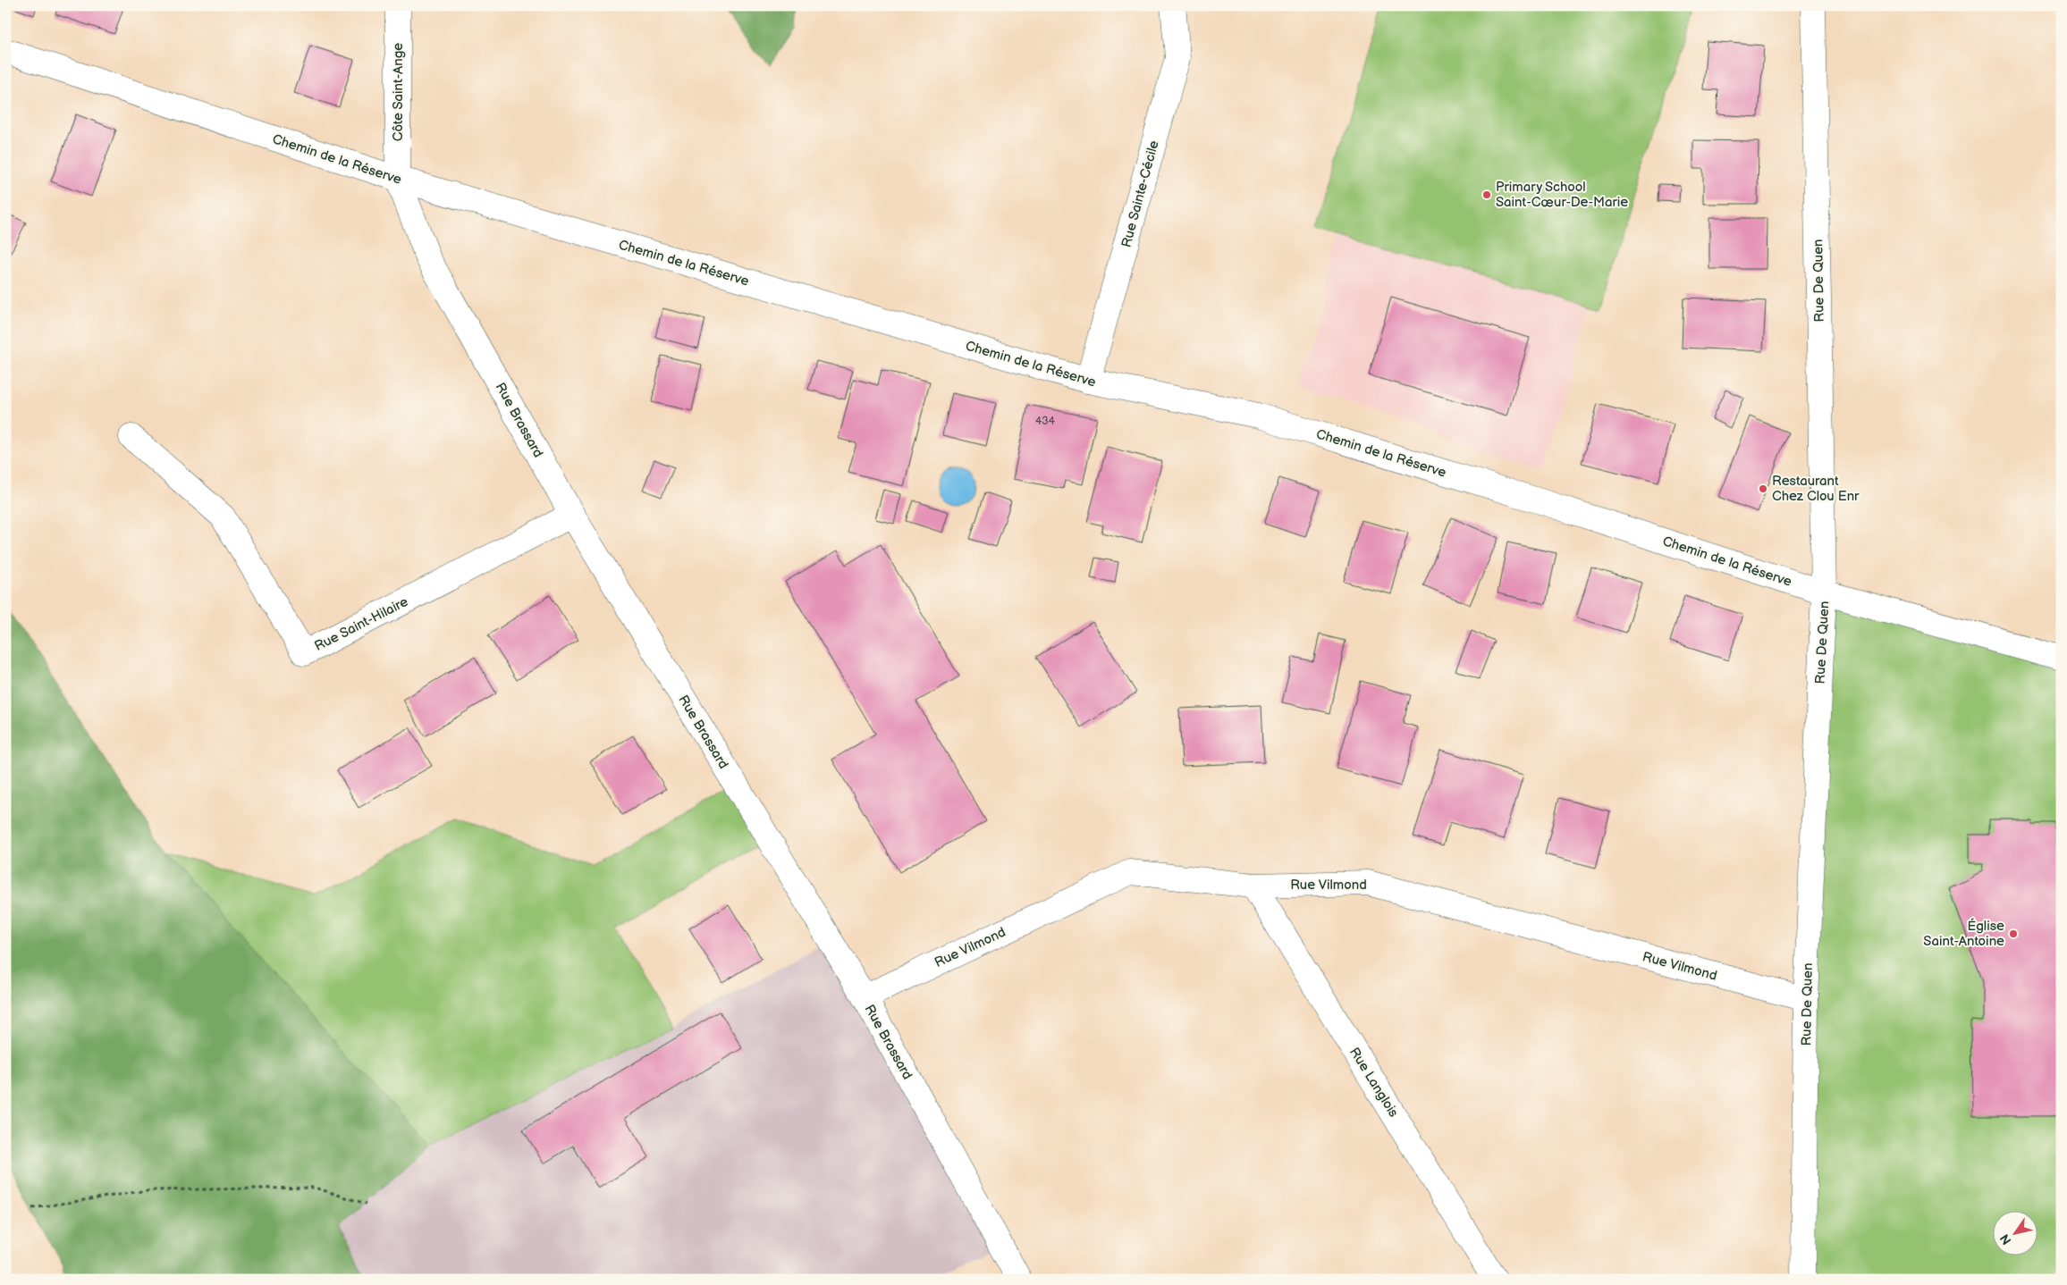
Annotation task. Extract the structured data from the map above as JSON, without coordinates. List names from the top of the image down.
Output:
{
  "streets": {
    "street": [
      "Côte Saint-Ange",
      "Chemin de la Réserve",
      "Rue Sainte-Cécile",
      "Rue De Quen",
      "Rue Brassard",
      "Rue Saint-Hilaire",
      "Rue Vilmond",
      "Rue Langlois"
    ]
  },
  "crossings": [
    ["Côte Saint-Ange", "Chemin de la Réserve"],
    ["Côte Saint-Ange", "Rue Brassard"],
    ["Chemin de la Réserve", "Rue Sainte-Cécile"],
    ["Chemin de la Réserve", "Rue De Quen"],
    ["Chemin de la Réserve", "Rue Brassard"],
    ["Rue De Quen", "Rue Vilmond"],
    ["Rue Brassard", "Rue Saint-Hilaire"],
    ["Rue Brassard", "Rue Vilmond"],
    ["Rue Vilmond", "Rue Langlois"]
  ],
  "places": ["Primary School Saint-Cœur-De-Marie", "Restaurant Chez Clou Enr", "Église Saint-Antoine"],
  "house_numbers": ["434"],
  "north": "bottom left"
}
